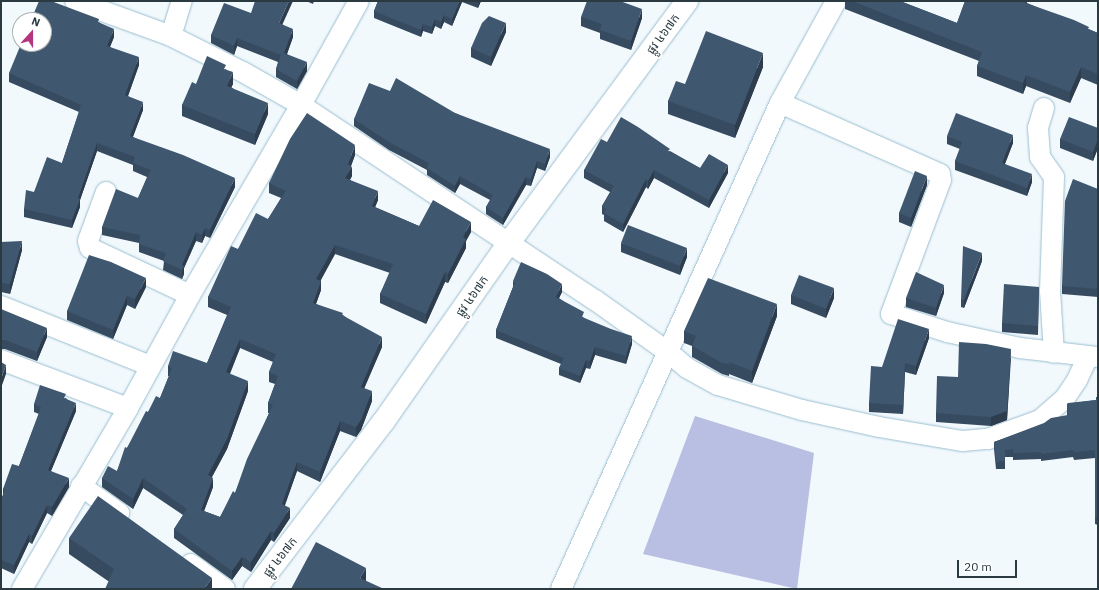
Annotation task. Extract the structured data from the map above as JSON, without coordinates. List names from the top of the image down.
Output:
{
  "streets": {
    "street": ["ផ្លូវ ៤៦៧ក"]
  },
  "scale_bar": "20 m",
  "north": "top"
}
